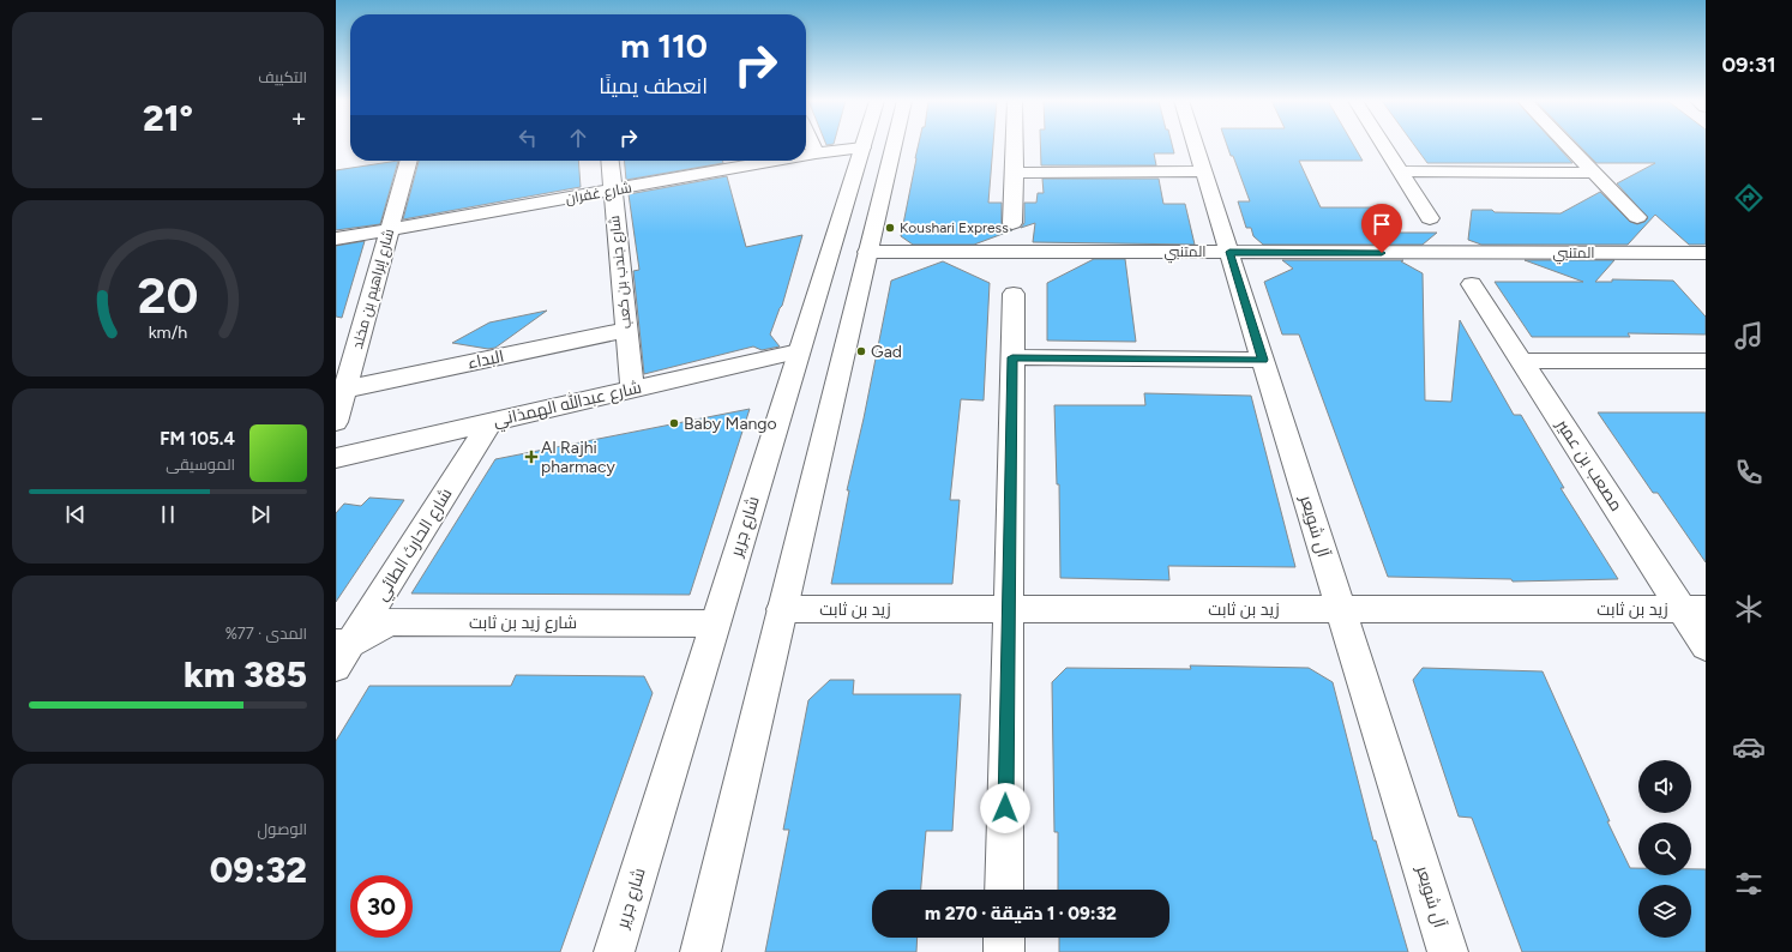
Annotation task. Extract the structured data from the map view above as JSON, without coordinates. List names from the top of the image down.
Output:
{
  "streets": {
    "street": [
      "شارع غفران",
      "المتنبي",
      "شارع جندب بن كعب",
      "شارع إبراهيم بن مخلد",
      "البداء",
      "شارع عبدالله الهمذاني",
      "مصعب بن عمير",
      "شارع جرير",
      "آل شويعر",
      "شارع الحارث الطائي",
      "زيد بن ثابت",
      "شارع زيد بن ثابت"
    ]
  },
  "crossings": [
    ["شارع غفران", "شارع جندب بن كعب"],
    ["شارع غفران", "شارع إبراهيم بن مخلد"],
    ["شارع غفران", "شارع جرير"],
    ["المتنبي", "آل شويعر"],
    ["شارع جندب بن كعب", "البداء"],
    ["شارع جندب بن كعب", "شارع عبدالله الهمذاني"],
    ["شارع إبراهيم بن مخلد", "البداء"],
    ["شارع عبدالله الهمذاني", "شارع جرير"],
    ["شارع عبدالله الهمذاني", "شارع الحارث الطائي"],
    ["مصعب بن عمير", "زيد بن ثابت"],
    ["شارع جرير", "شارع زيد بن ثابت"],
    ["آل شويعر", "زيد بن ثابت"],
    ["شارع الحارث الطائي", "شارع زيد بن ثابت"]
  ],
  "places": {
    "other": ["Koushari Express", "Gad", "Baby Mango"],
    "health": ["Al Rajhi pharmacy"]
  },
  "page": {
    "tabs": "09:31",
    "tile": [
      "التكييف",
      ["المدى · 77%", "385 km"],
      ["الوصول", "09:32"]
    ],
    "turn": ["110 m", "انعطف يمينًا"],
    "heat": ["−", "21°", "+"],
    "song": ["105.4 FM", "الموسيقى"],
    "limit": "30",
    "trip": "09:32 · 1 دقيقة · 270 m",
    "gauge": ["20", "km/h"]
  }
}
